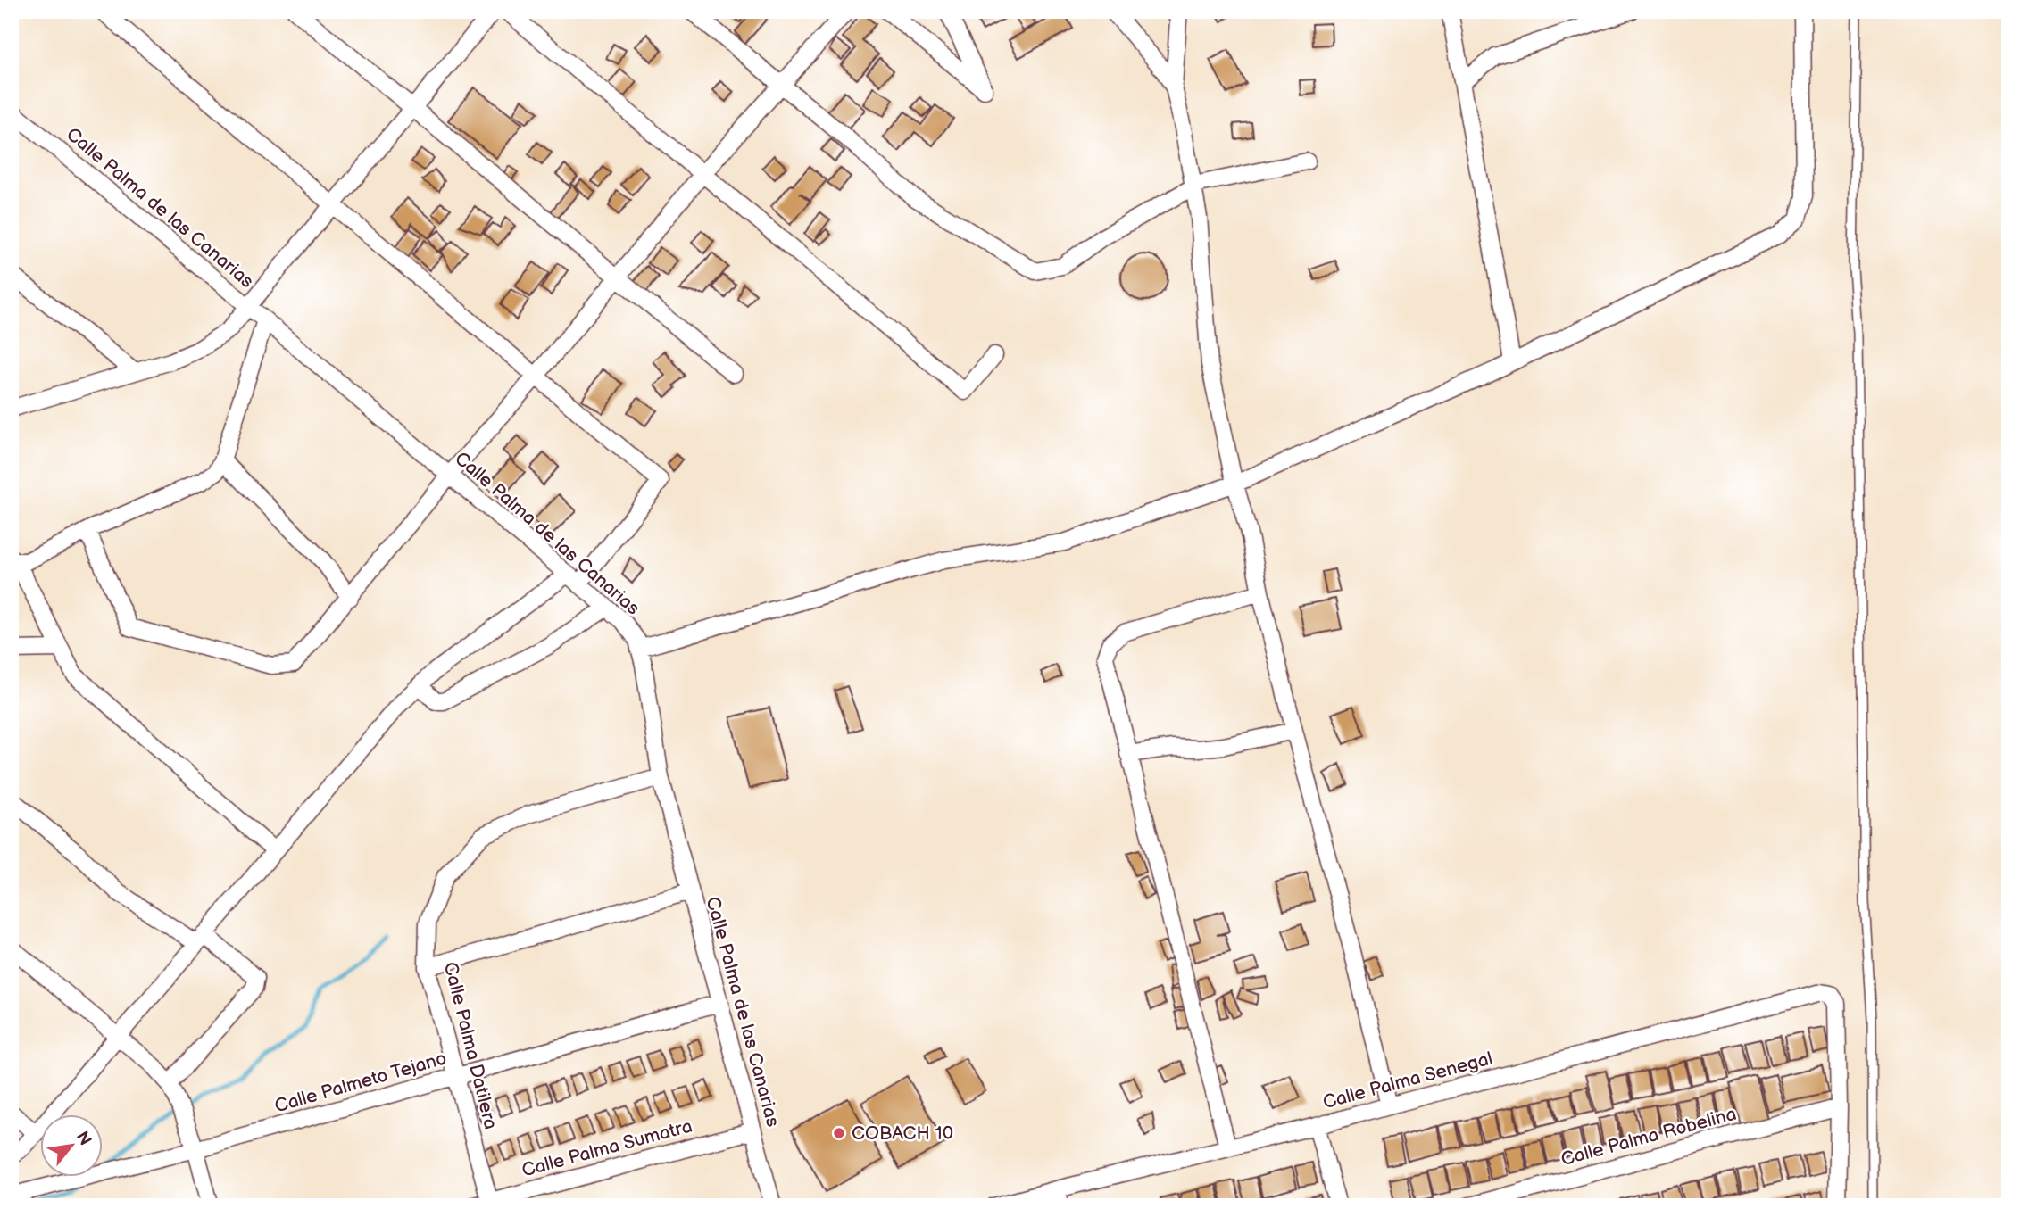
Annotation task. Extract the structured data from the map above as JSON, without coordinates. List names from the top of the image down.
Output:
{
  "streets": {
    "street": [
      "Calle Palma de las Canarias",
      "Calle Palma Datilera",
      "Calle Palma Senegal",
      "Calle Palmeto Tejano",
      "Calle Palma Robelina",
      "Calle Palma Sumatra"
    ]
  },
  "crossings": [
    ["Calle Palma de las Canarias", "Calle Palma Datilera"],
    ["Calle Palma de las Canarias", "Calle Palmeto Tejano"],
    ["Calle Palma de las Canarias", "Calle Palma Sumatra"],
    ["Calle Palma Datilera", "Calle Palmeto Tejano"],
    ["Calle Palma Datilera", "Calle Palma Sumatra"],
    ["Calle Palma Senegal", "Calle Palma Robelina"]
  ],
  "places": ["COBACH 10"],
  "north": "top right"
}
